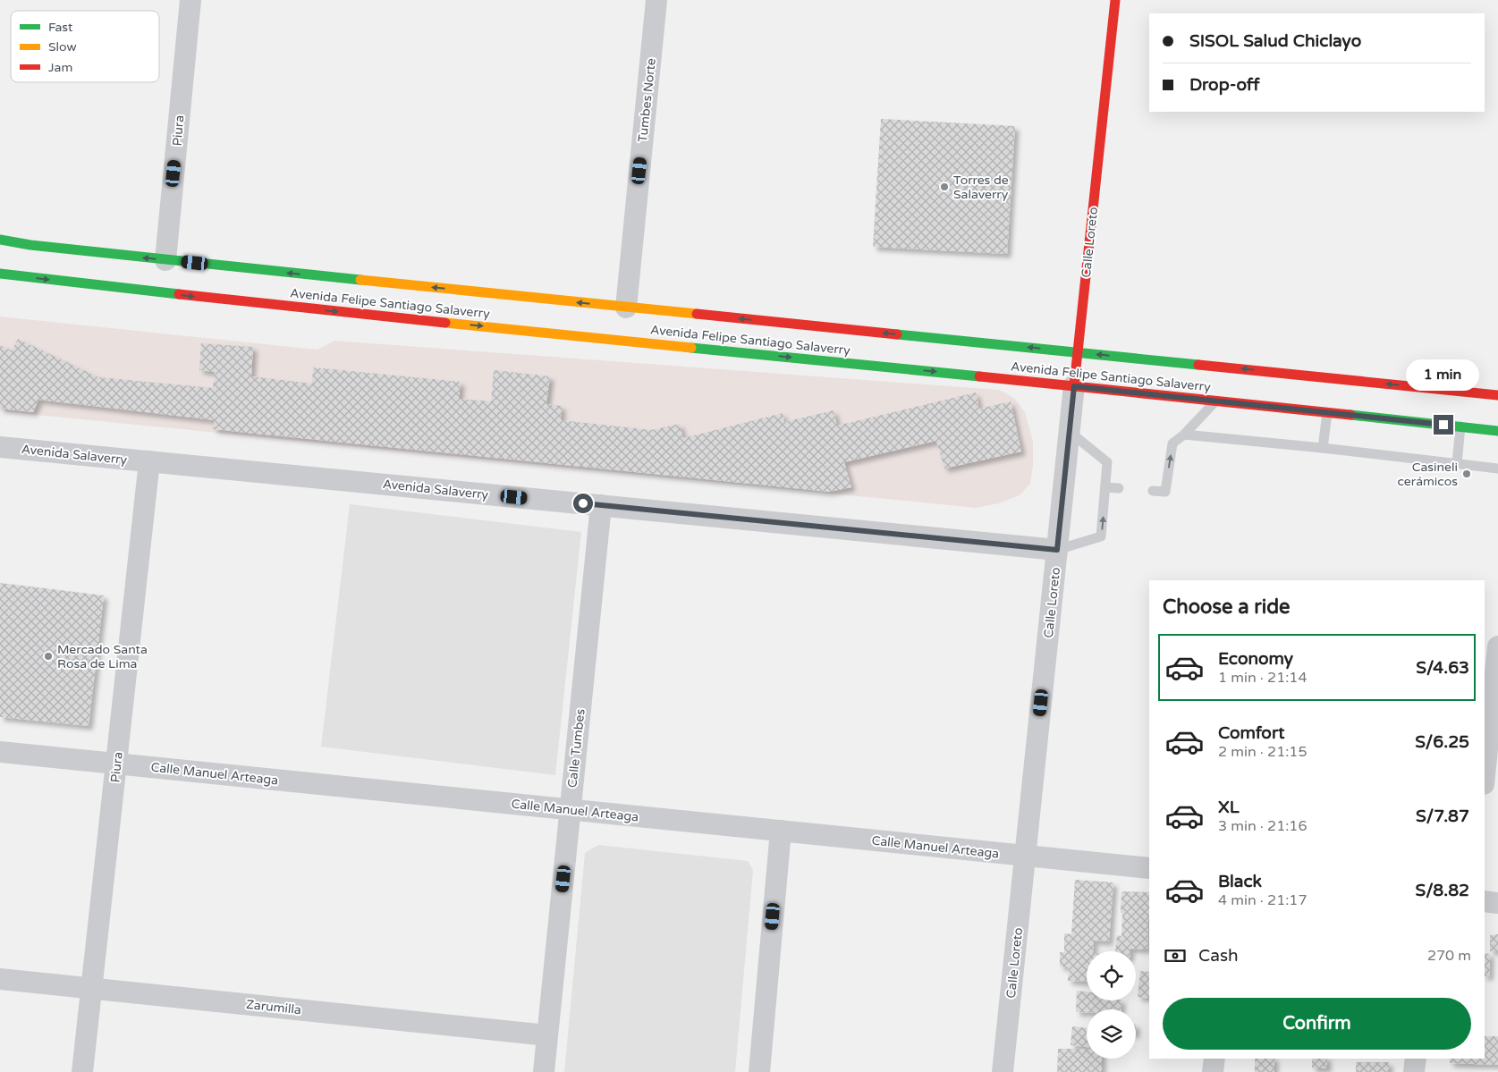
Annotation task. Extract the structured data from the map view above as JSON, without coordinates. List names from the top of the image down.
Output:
{
  "streets": {
    "main road": ["Calle Loreto", "Avenida Felipe Santiago Salaverry"],
    "street": [
      "Tumbes Norte",
      "Piura",
      "Avenida Salaverry",
      "Calle Tumbes",
      "Calle Manuel Arteaga",
      "Zarumilla"
    ]
  },
  "crossings": [
    ["Tumbes Norte", "Avenida Felipe Santiago Salaverry"],
    ["Piura", "Avenida Felipe Santiago Salaverry"],
    ["Piura", "Avenida Salaverry"],
    ["Piura", "Calle Manuel Arteaga"],
    ["Piura", "Zarumilla"],
    ["Calle Loreto", "Avenida Felipe Santiago Salaverry"],
    ["Calle Loreto", "Avenida Salaverry"],
    ["Calle Loreto", "Calle Manuel Arteaga"],
    ["Avenida Salaverry", "Calle Tumbes"],
    ["Calle Tumbes", "Calle Manuel Arteaga"],
    ["Calle Tumbes", "Zarumilla"]
  ],
  "places": ["Torres de Salaverry", "Casineli cerámicos", "Mercado Santa Rosa de Lima"],
  "legend": ["Fast", "Slow", "Jam"],
  "page": {
    "banner": ["SISOL Salud Chiclayo", "Drop-off"],
    "bubble": "1 min",
    "heading": "Choose a ride",
    "list": [
      {
        "name": "Economy",
        "note": "1 min · 21:14",
        "value": "S/4.63"
      },
      {
        "name": "Comfort",
        "note": "2 min · 21:15",
        "value": "S/6.25"
      },
      {
        "name": "XL",
        "note": "3 min · 21:16",
        "value": "S/7.87"
      },
      {
        "name": "Black",
        "note": "4 min · 21:17",
        "value": "S/8.82"
      }
    ],
    "pay": ["Cash", "270 m"],
    "buttons": "Confirm"
  }
}
